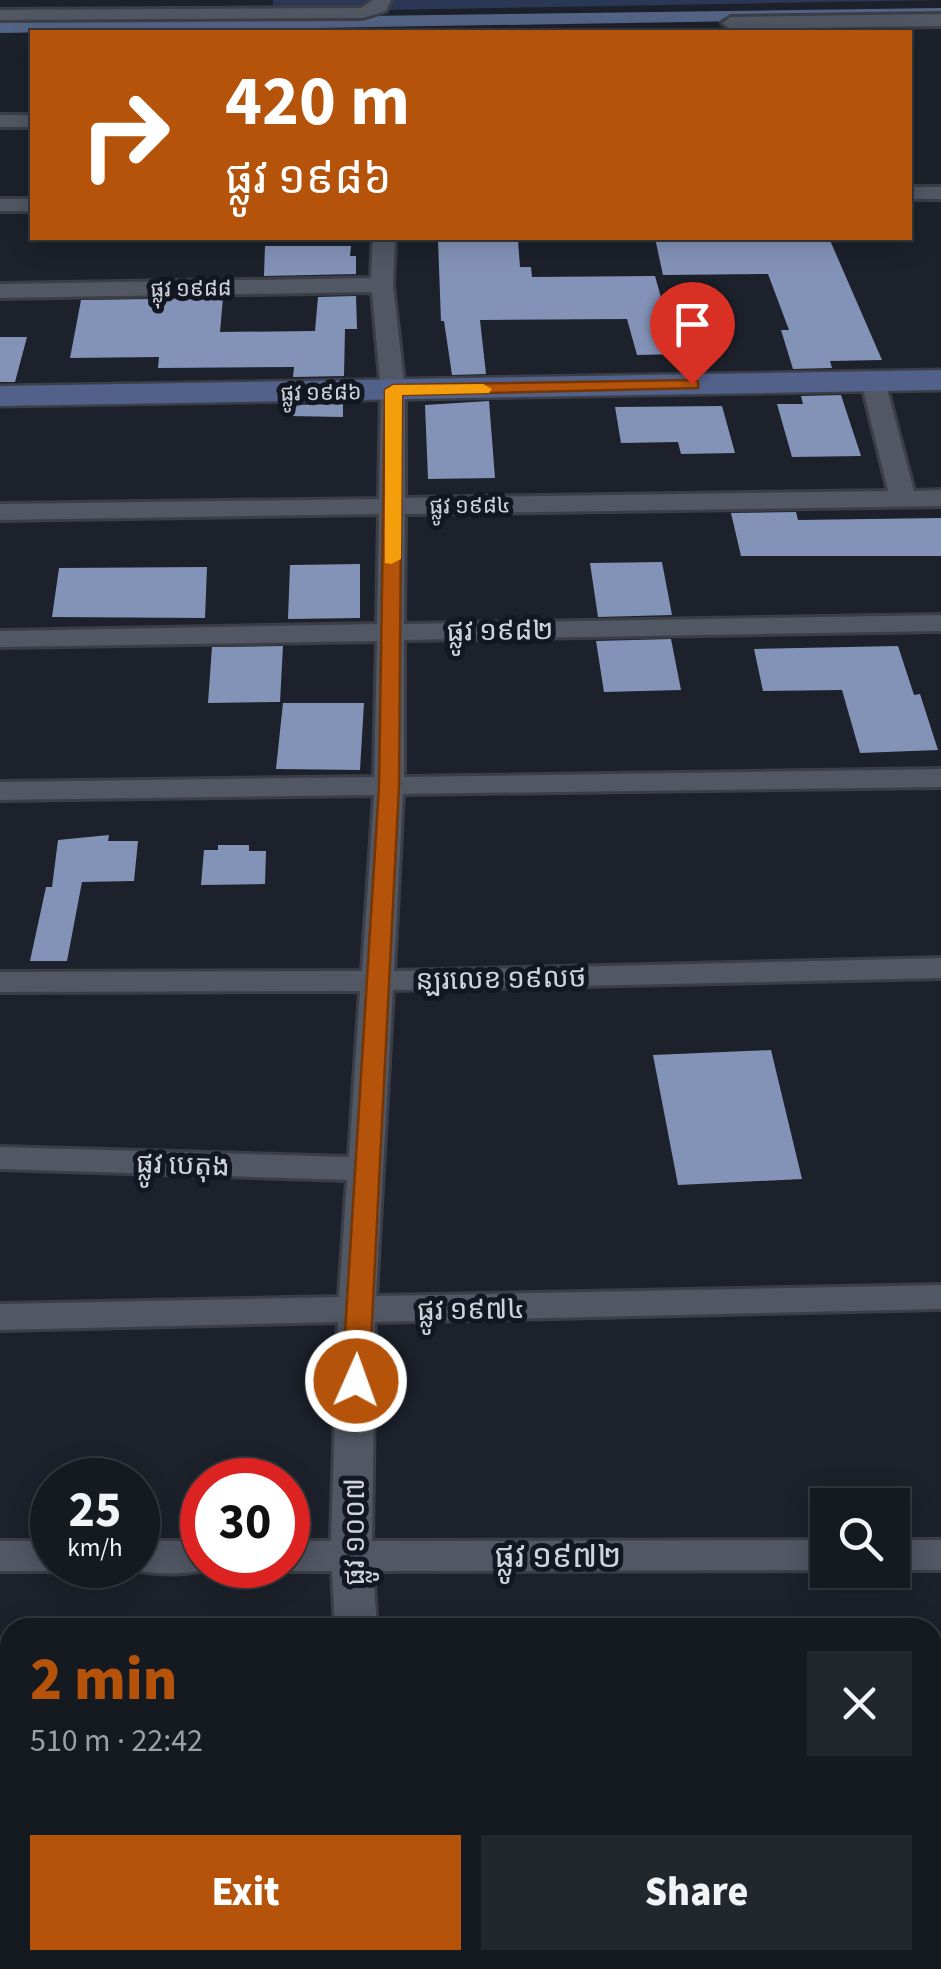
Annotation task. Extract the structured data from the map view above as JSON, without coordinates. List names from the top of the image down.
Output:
{
  "streets": {
    "main road": ["ផ្លូវ ១៩៨៦"],
    "street": [
      "ផ្លុវ ១៩៨៨",
      "ផ្លូវ ១៩៨៤",
      "ផ្លូវ ១៩៨២",
      "ន្ឡរលេខ ១៩លថ",
      "ផ្លូវ បេតុង",
      "ផ្លូវ ១៩៧៤",
      "ផ្លូវ ១០០៧",
      "ផ្លូវ ១៩៧២"
    ]
  },
  "crossings": [
    ["ផ្លុវ ១៩៨៨", "ផ្លូវ ១០០៧"],
    ["ផ្លូវ ១៩៨៦", "ផ្លូវ ១០០៧"],
    ["ផ្លូវ ១៩៨៤", "ផ្លូវ ១០០៧"],
    ["ផ្លូវ ១៩៨២", "ផ្លូវ ១០០៧"],
    ["ន្ឡរលេខ ១៩លថ", "ផ្លូវ ១០០៧"],
    ["ផ្លូវ បេតុង", "ផ្លូវ ១០០៧"],
    ["ផ្លូវ ១៩៧៤", "ផ្លូវ ១០០៧"],
    ["ផ្លូវ ១០០៧", "ផ្លូវ ១៩៧២"]
  ],
  "page": {
    "turn": ["420 m", "ផ្លូវ ១៩៨៦"],
    "speed": "25 km/h",
    "limit": "30",
    "heading": ["2 min", "510 m · 22:42"],
    "buttons": ["Exit", "Share"]
  }
}
